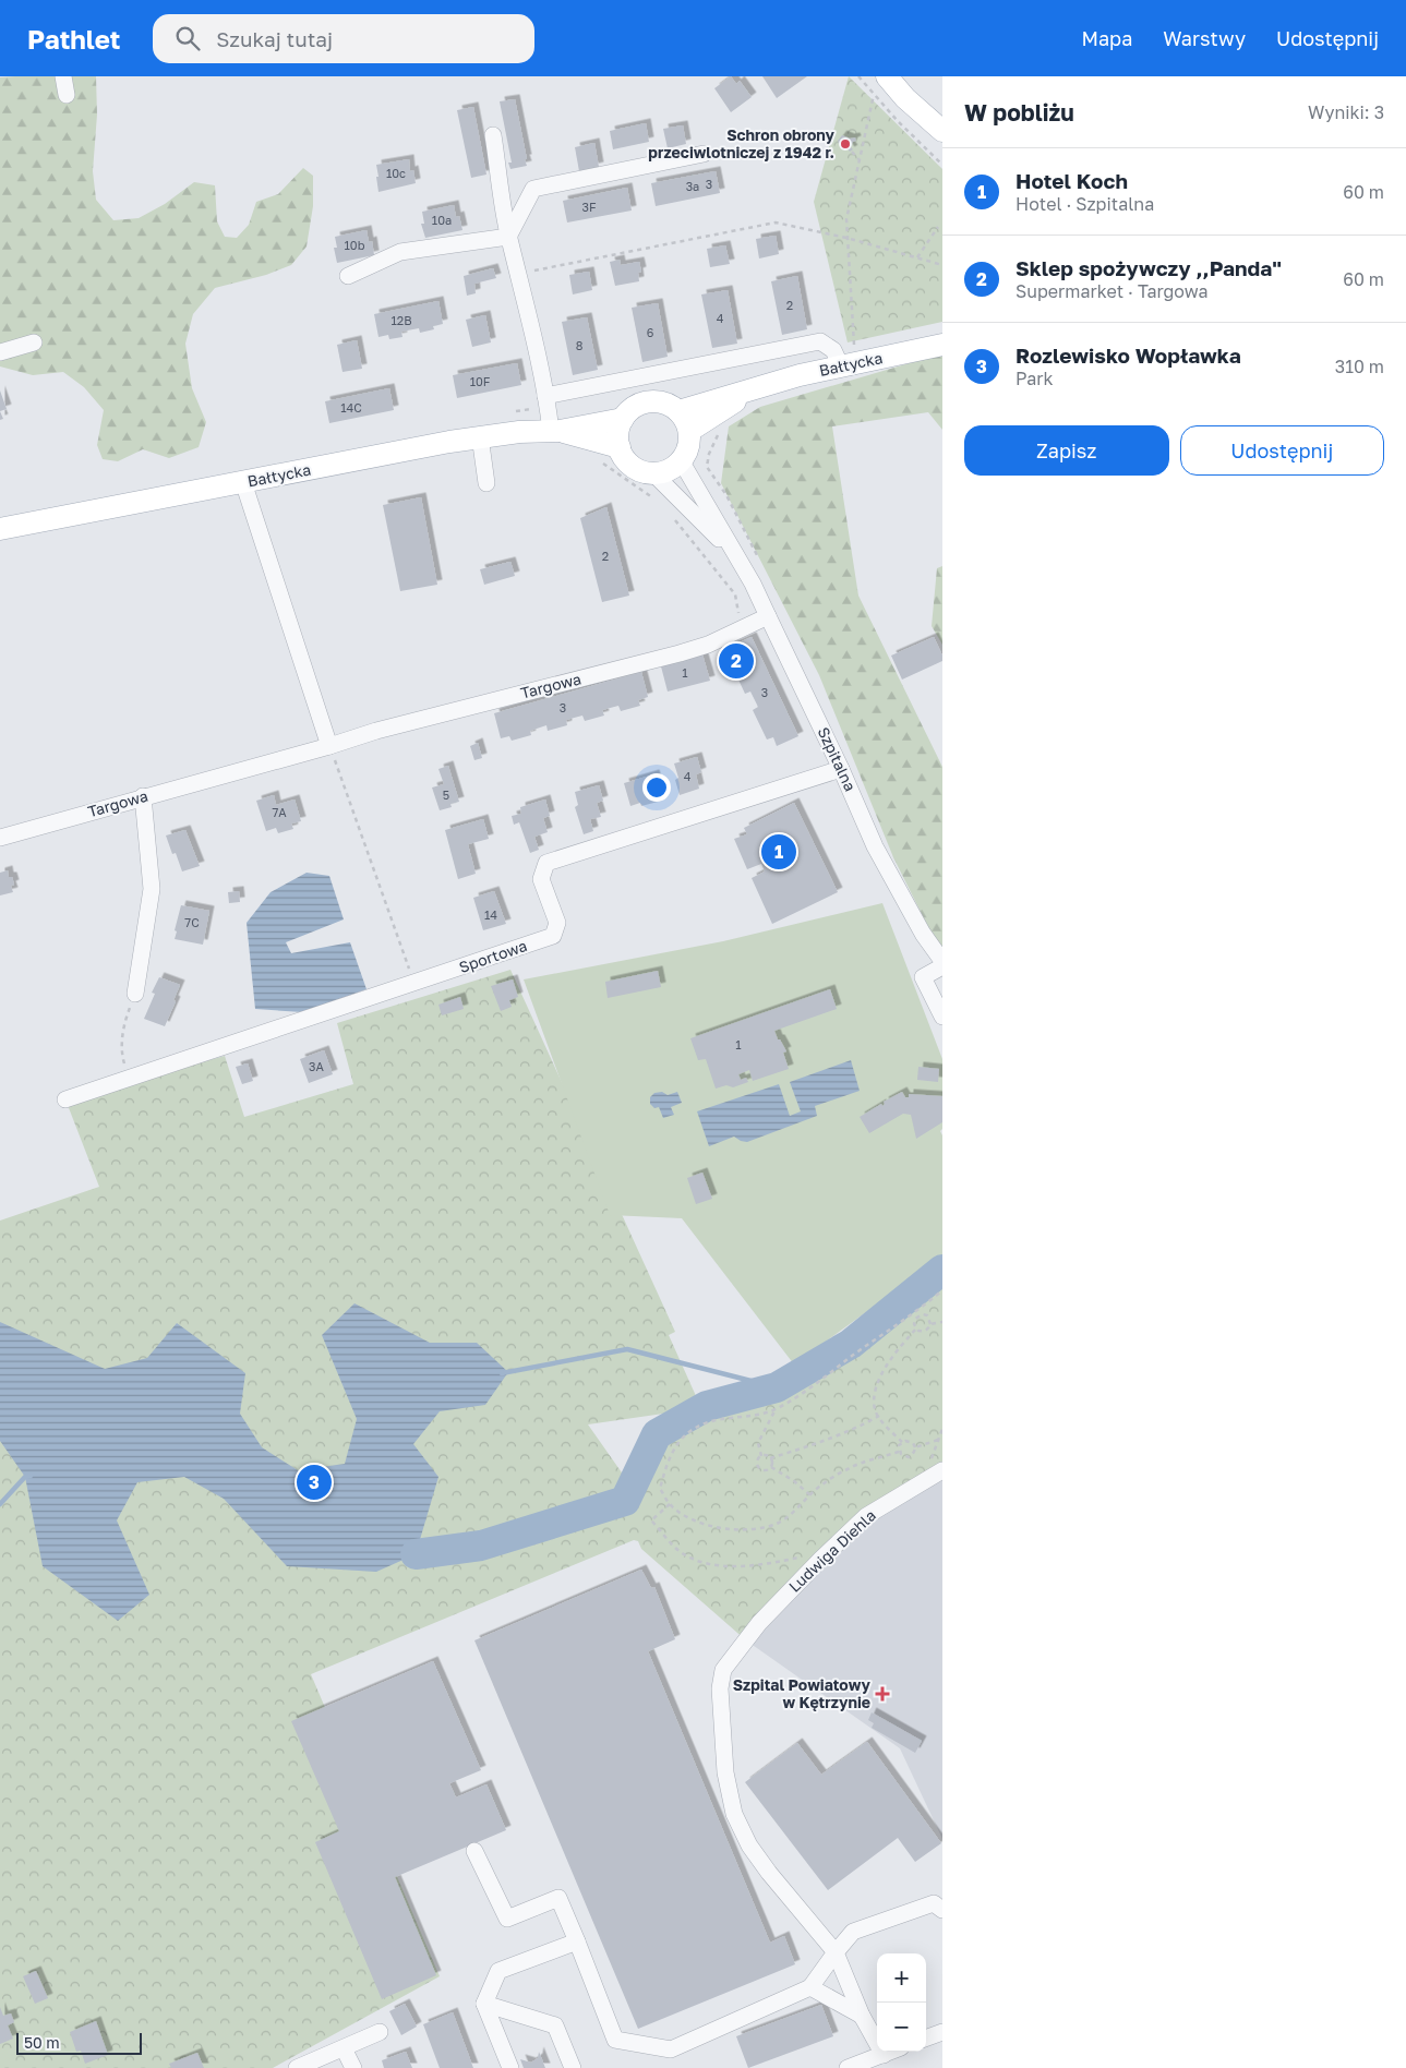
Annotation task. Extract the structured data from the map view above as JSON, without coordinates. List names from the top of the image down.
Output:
{
  "streets": {
    "main road": ["Bałtycka"],
    "street": [
      "Targowa",
      "Szpitalna",
      "Sportowa",
      "Ludwiga Diehla"
    ]
  },
  "crossings": [
    ["Bałtycka", "Szpitalna"],
    ["Targowa", "Szpitalna"],
    ["Szpitalna", "Sportowa"]
  ],
  "places": {
    "other": ["Schron obrony przeciwlotniczej z 1942 r."],
    "health": ["Szpital Powiatowy w Kętrzynie"]
  },
  "house_numbers": [
    "10c",
    "3",
    "3a",
    "3F",
    "10a",
    "10b",
    "2",
    "4",
    "12B",
    "6",
    "8",
    "10F",
    "14C",
    "2",
    "1",
    "3",
    "3",
    "4",
    "5",
    "7A",
    "14",
    "7C",
    "1",
    "3A"
  ],
  "scale_bar": "50 m",
  "page": {
    "header": "Pathlet",
    "search": "Szukaj tutaj",
    "nav": ["Mapa", "Warstwy", "Udostępnij"],
    "heading": ["W pobliżu", "Wyniki: 3"],
    "list": [
      {
        "mark": "1",
        "name": "Hotel Koch",
        "note": "Hotel · Szpitalna",
        "value": "60 m"
      },
      {
        "mark": "2",
        "name": "Sklep spożywczy ,,Panda\"",
        "note": "Supermarket · Targowa",
        "value": "60 m"
      },
      {
        "mark": "3",
        "name": "Rozlewisko Wopławka",
        "note": "Park",
        "value": "310 m"
      }
    ],
    "buttons": ["Zapisz", "Udostępnij"],
    "pins": ["2", "1", "3"],
    "map_buttons": ["+", "−"],
    "scale": "50 m"
  }
}
